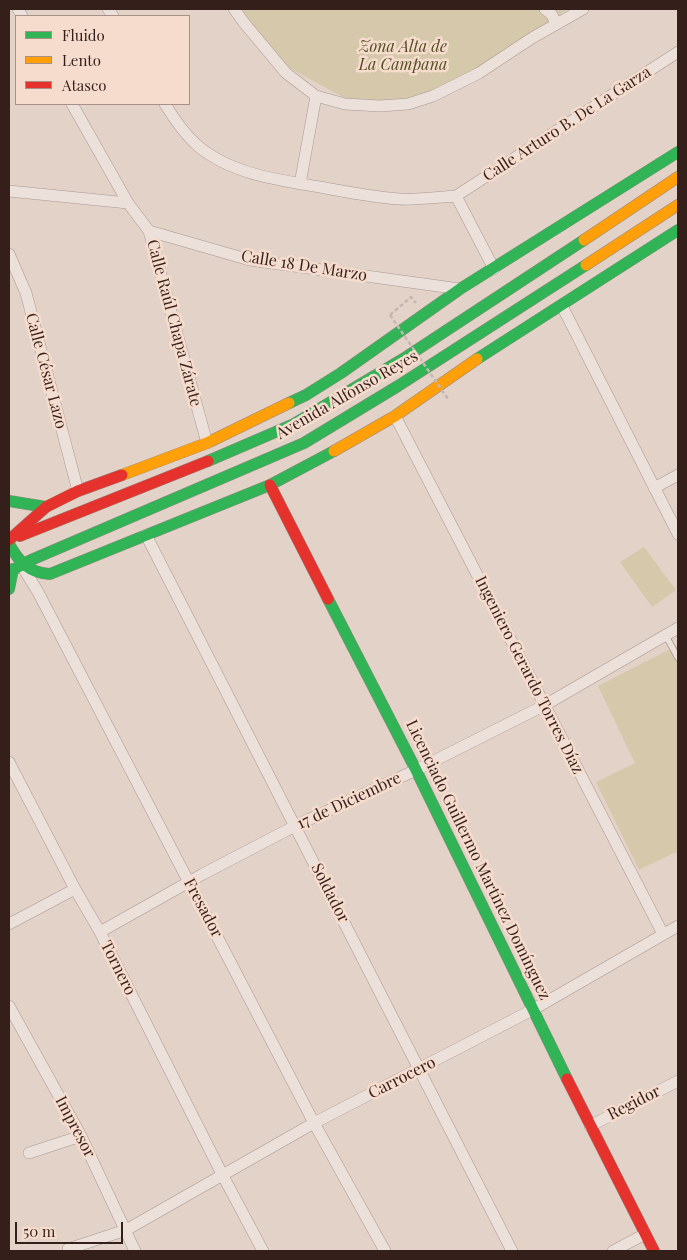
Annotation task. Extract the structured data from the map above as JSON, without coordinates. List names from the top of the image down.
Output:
{
  "streets": {
    "street": [
      "Calle Arturo B. De La Garza",
      "Calle 18 De Marzo",
      "Calle Raúl Chapa Zárate",
      "Calle César Lazo",
      "Avenida Alfonso Reyes",
      "Ingeniero Gerardo Torres Díaz",
      "17 de Diciembre",
      "Licenciado Guillermo Martínez Domínguez",
      "Soldador",
      "Fresador",
      "Tornero",
      "Carrocero",
      "Regidor",
      "Impresor"
    ]
  },
  "crossings": [
    ["Calle 18 De Marzo", "Calle Raúl Chapa Zárate"],
    ["Avenida Alfonso Reyes", "Fresador"],
    ["Ingeniero Gerardo Torres Díaz", "17 de Diciembre"],
    ["Ingeniero Gerardo Torres Díaz", "Carrocero"],
    ["17 de Diciembre", "Licenciado Guillermo Martínez Domínguez"],
    ["17 de Diciembre", "Soldador"],
    ["17 de Diciembre", "Fresador"],
    ["17 de Diciembre", "Tornero"],
    ["Licenciado Guillermo Martínez Domínguez", "Carrocero"],
    ["Licenciado Guillermo Martínez Domínguez", "Regidor"],
    ["Soldador", "Carrocero"],
    ["Fresador", "Carrocero"],
    ["Tornero", "Carrocero"],
    ["Carrocero", "Impresor"]
  ],
  "parks": ["Zona Alta de La Campana"],
  "legend": ["Fluido", "Lento", "Atasco"],
  "scale_bar": "50 m"
}
